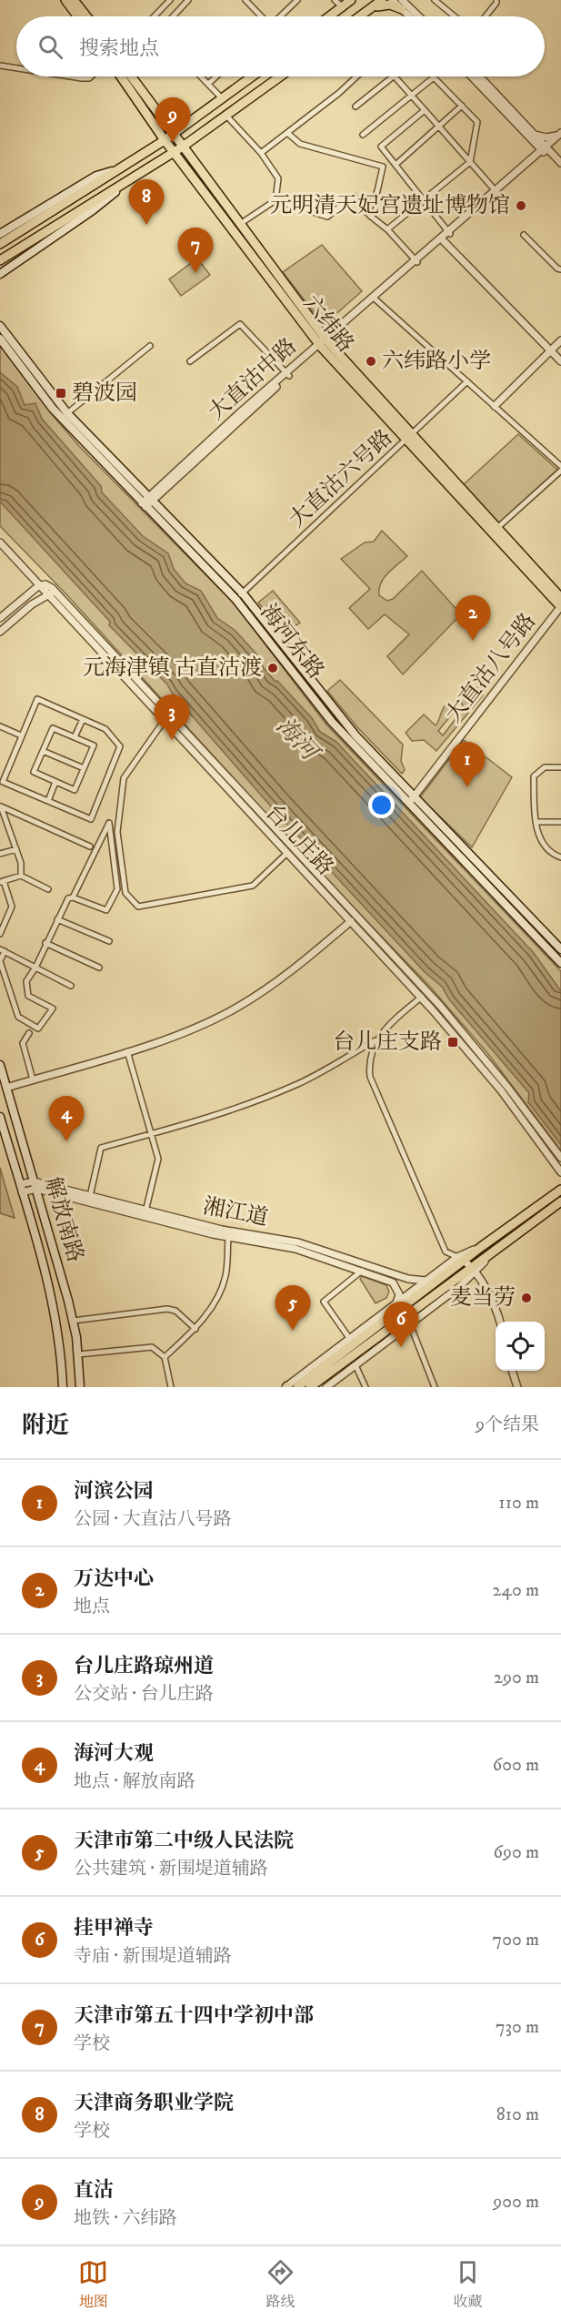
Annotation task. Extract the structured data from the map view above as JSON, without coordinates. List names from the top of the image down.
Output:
{
  "streets": {
    "main road": ["六纬路", "海河东路", "解放南路"],
    "street": [
      "大直沽中路",
      "大直沽六号路",
      "大直沽八号路",
      "台儿庄路",
      "湘江道"
    ]
  },
  "crossings": [
    ["六纬路", "大直沽中路"],
    ["六纬路", "大直沽六号路"],
    ["六纬路", "大直沽八号路"],
    ["大直沽中路", "海河东路"],
    ["大直沽六号路", "海河东路"],
    ["海河东路", "大直沽八号路"],
    ["湘江道", "解放南路"]
  ],
  "water": ["海河"],
  "places": {
    "other": [
      "元明清天妃宫遗址博物馆",
      "六纬路小学",
      "元海津镇 古直沽渡",
      "麦当劳"
    ],
    "transit": ["碧波园", "台儿庄支路"]
  },
  "page": {
    "search": "搜索地点",
    "pins": [
      "9",
      "8",
      "7",
      "2",
      "3",
      "1",
      "4",
      "5",
      "6"
    ],
    "heading": ["附近", "9个结果"],
    "list": [
      {
        "mark": "1",
        "name": "河滨公园",
        "note": "公园 · 大直沽八号路",
        "value": "110 m"
      },
      {
        "mark": "2",
        "name": "万达中心",
        "note": "地点",
        "value": "240 m"
      },
      {
        "mark": "3",
        "name": "台儿庄路琼州道",
        "note": "公交站 · 台儿庄路",
        "value": "290 m"
      },
      {
        "mark": "4",
        "name": "海河大观",
        "note": "地点 · 解放南路",
        "value": "600 m"
      },
      {
        "mark": "5",
        "name": "天津市第二中级人民法院",
        "note": "公共建筑 · 新围堤道辅路",
        "value": "690 m"
      },
      {
        "mark": "6",
        "name": "挂甲禅寺",
        "note": "寺庙 · 新围堤道辅路",
        "value": "700 m"
      },
      {
        "mark": "7",
        "name": "天津市第五十四中学初中部",
        "note": "学校",
        "value": "730 m"
      },
      {
        "mark": "8",
        "name": "天津商务职业学院",
        "note": "学校",
        "value": "810 m"
      },
      {
        "mark": "9",
        "name": "直沽",
        "note": "地铁 · 六纬路",
        "value": "900 m"
      }
    ],
    "nav": ["地图", "路线", "收藏"]
  }
}
